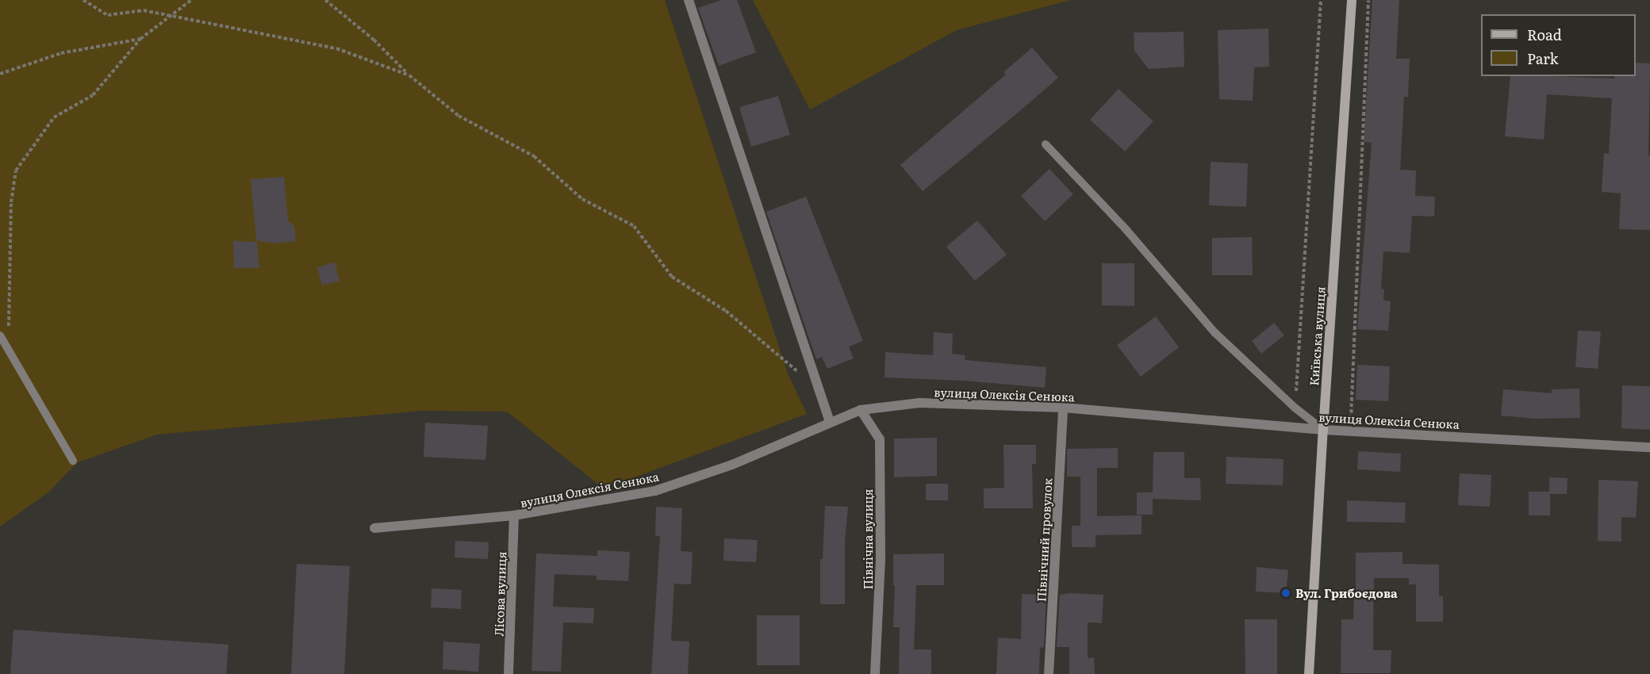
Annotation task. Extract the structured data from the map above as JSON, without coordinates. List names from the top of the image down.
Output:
{
  "streets": {
    "main road": ["Київська вулиця"],
    "street": [
      "вулиця Олексія Сенюка",
      "Північна вулиця",
      "Північний провулок",
      "Лісова вулиця"
    ]
  },
  "crossings": [
    ["Київська вулиця", "вулиця Олексія Сенюка"],
    ["вулиця Олексія Сенюка", "Північна вулиця"],
    ["вулиця Олексія Сенюка", "Північний провулок"],
    ["вулиця Олексія Сенюка", "Лісова вулиця"]
  ],
  "places": ["Вул. Грибоєдова"],
  "legend": ["Road", "Park"]
}
